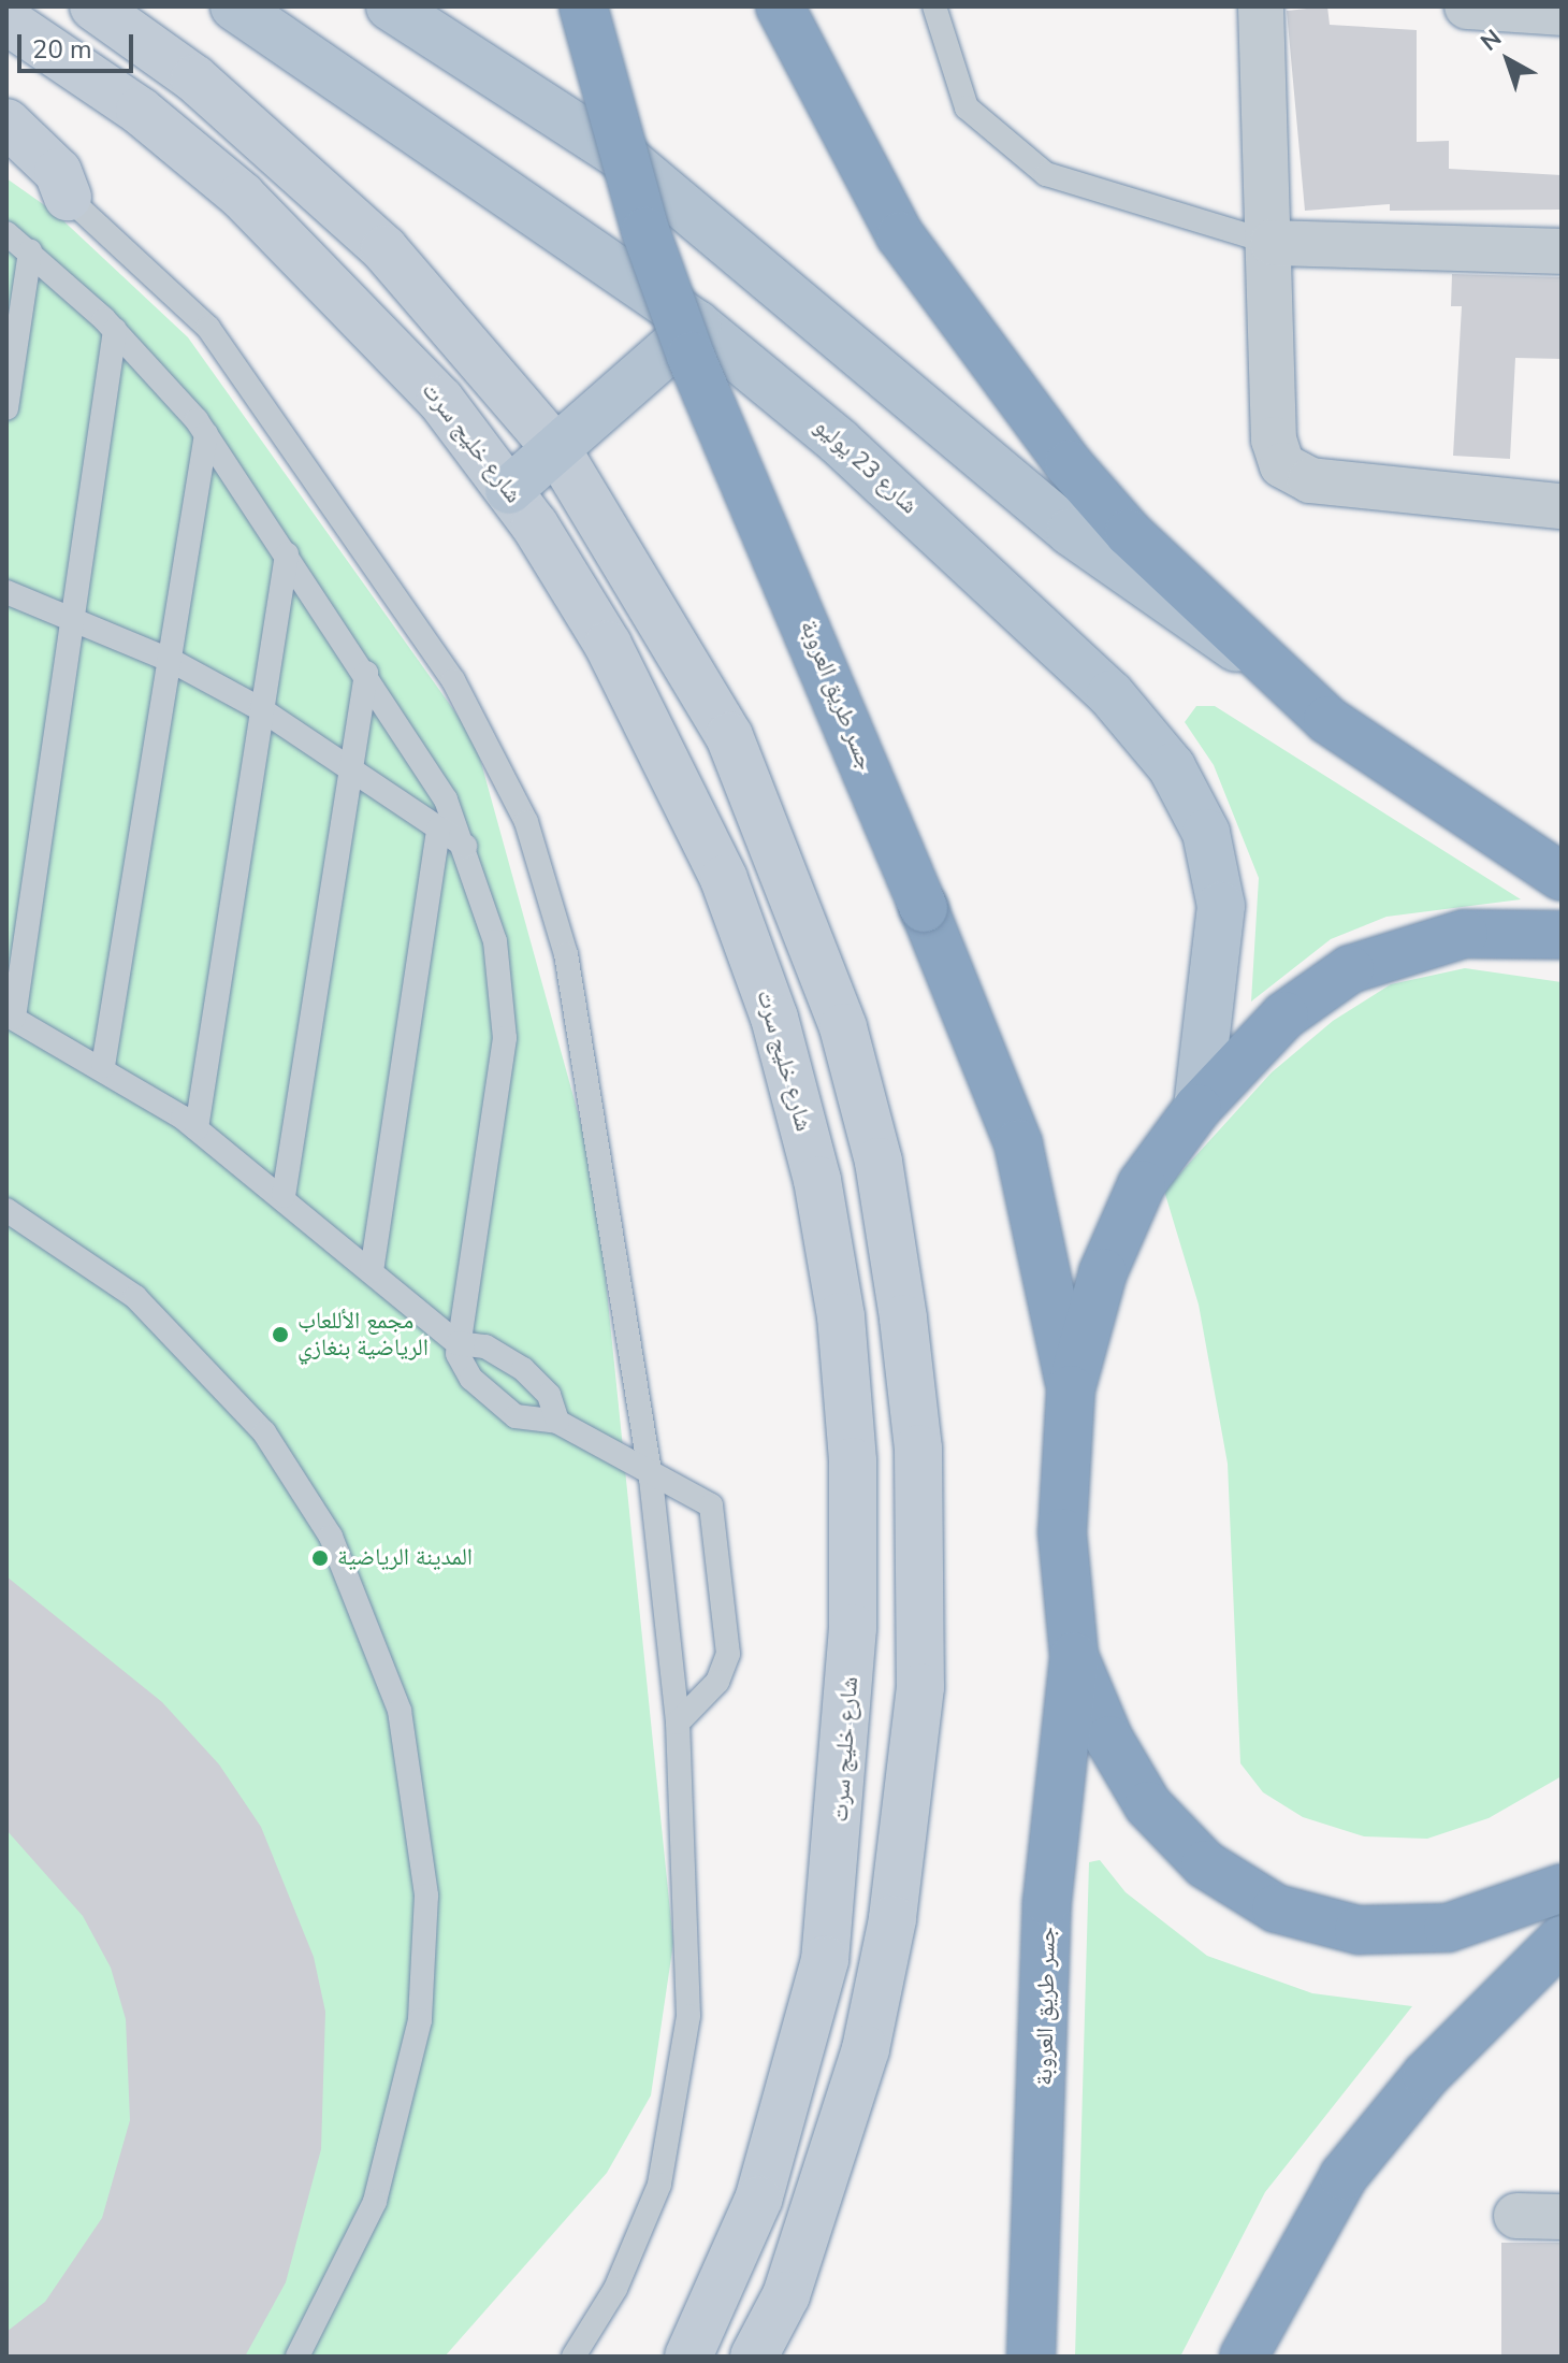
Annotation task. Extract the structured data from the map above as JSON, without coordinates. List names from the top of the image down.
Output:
{
  "streets": {
    "highway": ["جسر طريق العروبة"],
    "main road": ["شارع خليج سرت", "شارع 23 يوليو"]
  },
  "places": ["مجمع الأللعاب الرياضية بنغازي", "المدينة الرياضية"],
  "scale_bar": "20 m",
  "north": "top left"
}
